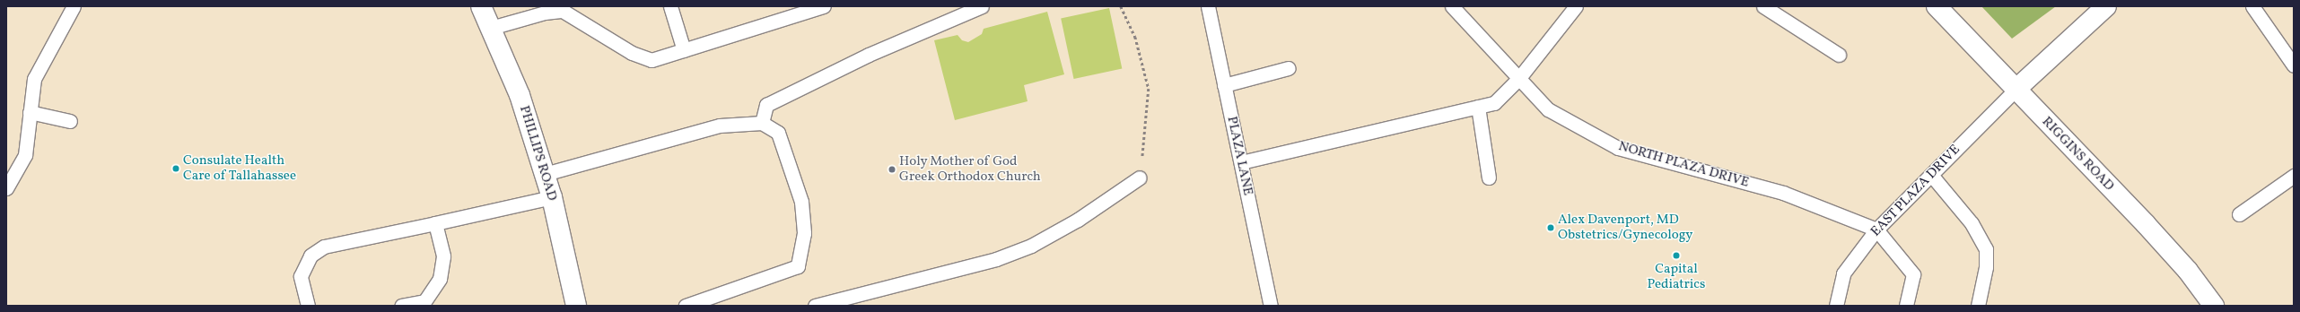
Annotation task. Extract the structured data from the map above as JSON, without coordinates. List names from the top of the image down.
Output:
{
  "streets": {
    "street": ["PHILLIPS ROAD", "RIGGINS ROAD"],
    "lane": ["PLAZA LANE", "NORTH PLAZA DRIVE", "EAST PLAZA DRIVE"]
  },
  "crossings": [
    ["RIGGINS ROAD", "EAST PLAZA DRIVE"],
    ["NORTH PLAZA DRIVE", "EAST PLAZA DRIVE"]
  ],
  "places": [
    "Consulate Health Care of Tallahassee",
    "Holy Mother of God Greek Orthodox Church",
    "Alex Davenport, MD Obstetrics/Gynecology",
    "Capital Pediatrics"
  ]
}
